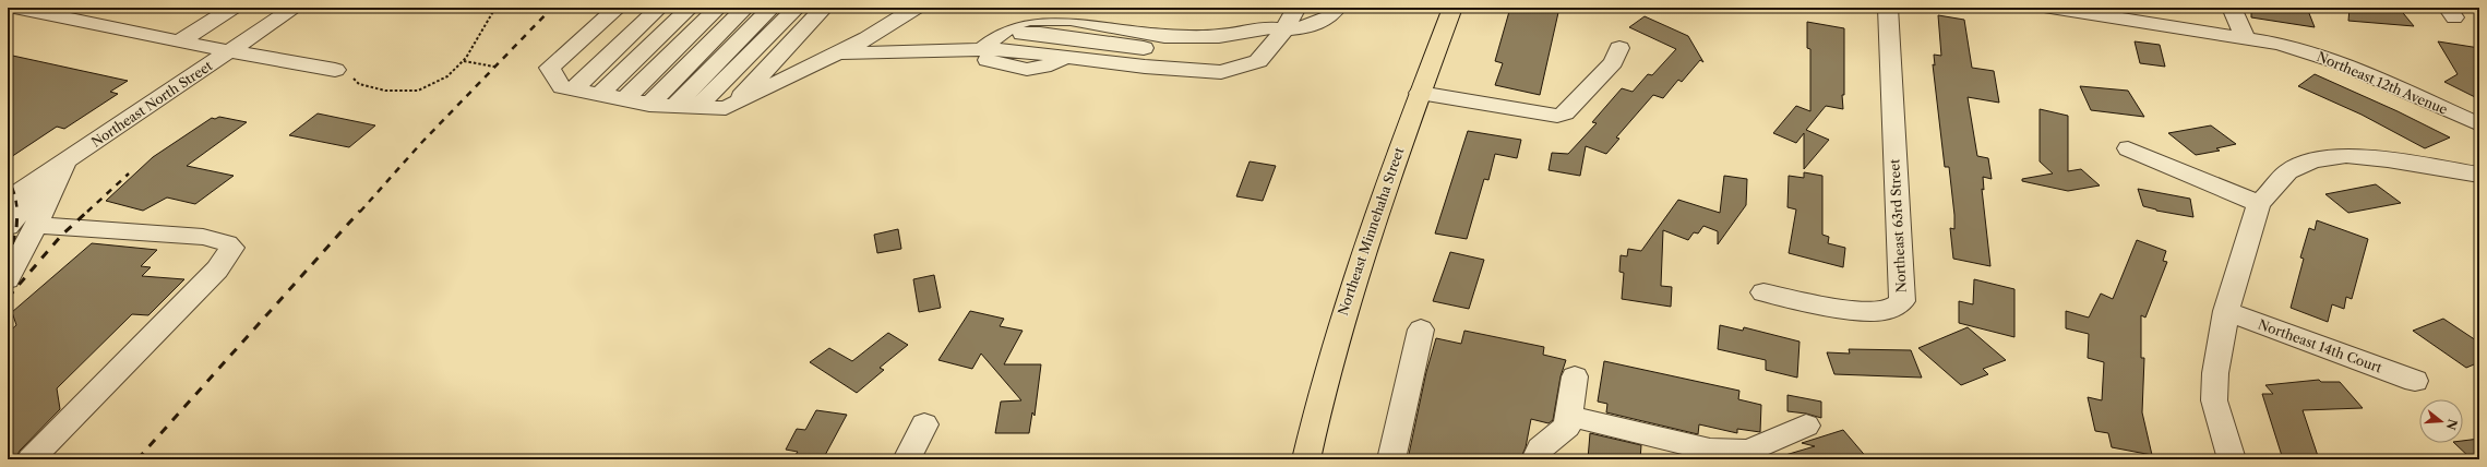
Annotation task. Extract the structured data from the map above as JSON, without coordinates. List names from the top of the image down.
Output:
{
  "streets": {
    "main road": ["Northeast Minnehaha Street"],
    "street": [
      "Northeast 12th Avenue",
      "Northeast North Street",
      "Northeast 63rd Street",
      "Northeast 14th Court"
    ]
  },
  "north": "right"
}
